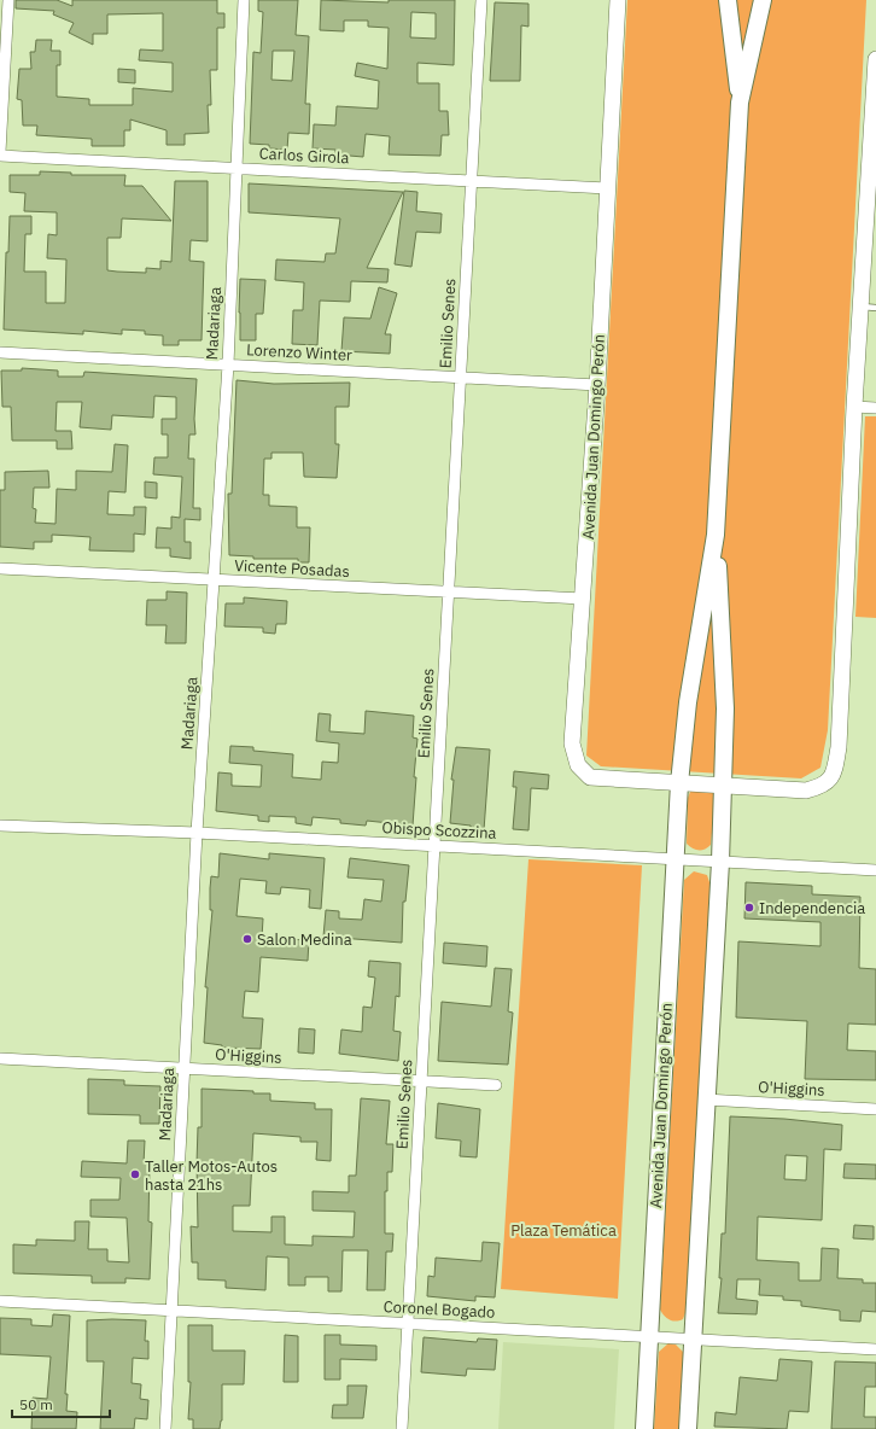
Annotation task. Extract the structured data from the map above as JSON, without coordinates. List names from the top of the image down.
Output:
{
  "streets": {
    "main road": ["Avenida Juan Domingo Perón"],
    "street": [
      "Carlos Girola",
      "Madariaga",
      "Emilio Senes",
      "Lorenzo Winter",
      "Vicente Posadas",
      "Obispo Scozzina",
      "O'Higgins",
      "Coronel Bogado"
    ]
  },
  "crossings": [
    ["Carlos Girola", "Madariaga"],
    ["Carlos Girola", "Emilio Senes"],
    ["Carlos Girola", "Avenida Juan Domingo Perón"],
    ["Madariaga", "Lorenzo Winter"],
    ["Madariaga", "Vicente Posadas"],
    ["Madariaga", "Obispo Scozzina"],
    ["Madariaga", "O'Higgins"],
    ["Madariaga", "Coronel Bogado"],
    ["Emilio Senes", "Lorenzo Winter"],
    ["Emilio Senes", "Vicente Posadas"],
    ["Emilio Senes", "Obispo Scozzina"],
    ["Emilio Senes", "O'Higgins"],
    ["Emilio Senes", "Coronel Bogado"],
    ["Lorenzo Winter", "Avenida Juan Domingo Perón"],
    ["Avenida Juan Domingo Perón", "Vicente Posadas"],
    ["Avenida Juan Domingo Perón", "Obispo Scozzina"],
    ["Avenida Juan Domingo Perón", "O'Higgins"],
    ["Avenida Juan Domingo Perón", "Coronel Bogado"]
  ],
  "parks": ["Plaza Temática"],
  "places": ["Independencia", "Salon Medina", "Taller Motos-Autos hasta 21hs"],
  "scale_bar": "50 m"
}
